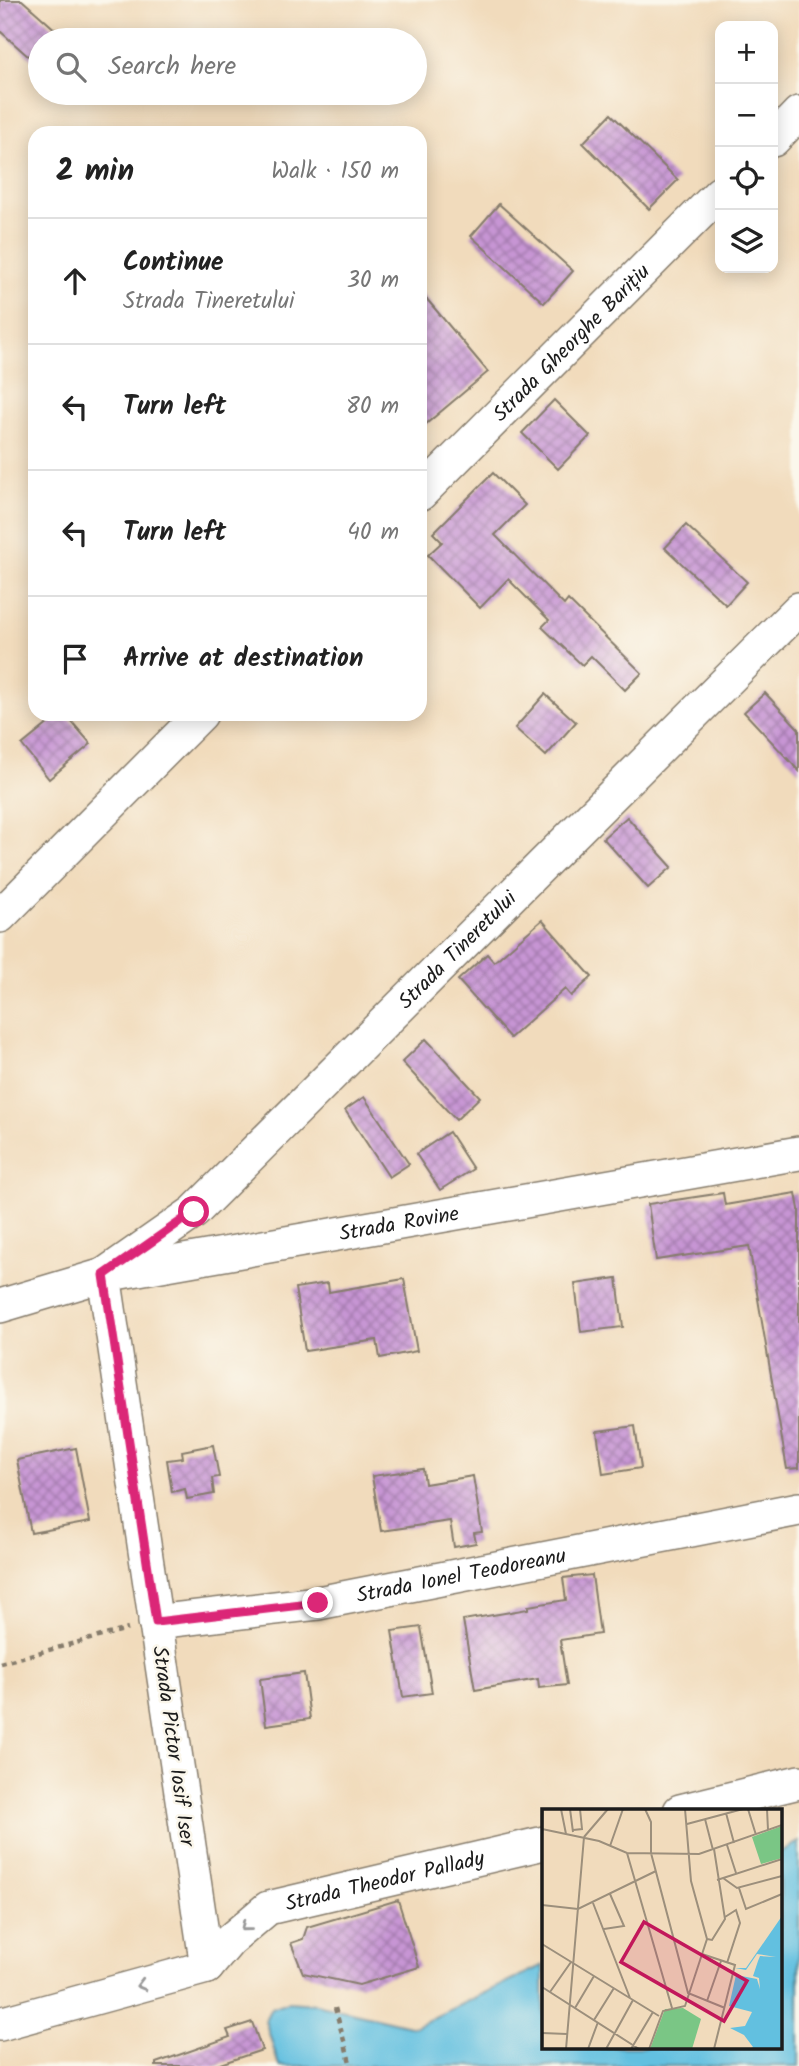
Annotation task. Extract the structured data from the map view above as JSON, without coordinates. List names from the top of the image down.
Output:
{
  "streets": {
    "street": [
      "Strada Gheorghe Barițiu",
      "Strada Tineretului",
      "Strada Rovine",
      "Strada Ionel Teodoreanu",
      "Strada Pictor Iosif Iser",
      "Strada Theodor Pallady"
    ]
  },
  "crossings": [
    ["Strada Tineretului", "Strada Rovine"],
    ["Strada Tineretului", "Strada Pictor Iosif Iser"],
    ["Strada Rovine", "Strada Pictor Iosif Iser"],
    ["Strada Ionel Teodoreanu", "Strada Pictor Iosif Iser"],
    ["Strada Pictor Iosif Iser", "Strada Theodor Pallady"]
  ],
  "one_way": ["Strada Theodor Pallady"],
  "page": {
    "map_buttons": ["+", "−"],
    "search": "Search here",
    "heading": ["2 min", "Walk · 150 m"],
    "list": [
      ["Continue", "Strada Tineretului", "30 m"],
      ["Turn left", "80 m"],
      ["Turn left", "40 m"],
      "Arrive at destination"
    ]
  }
}
